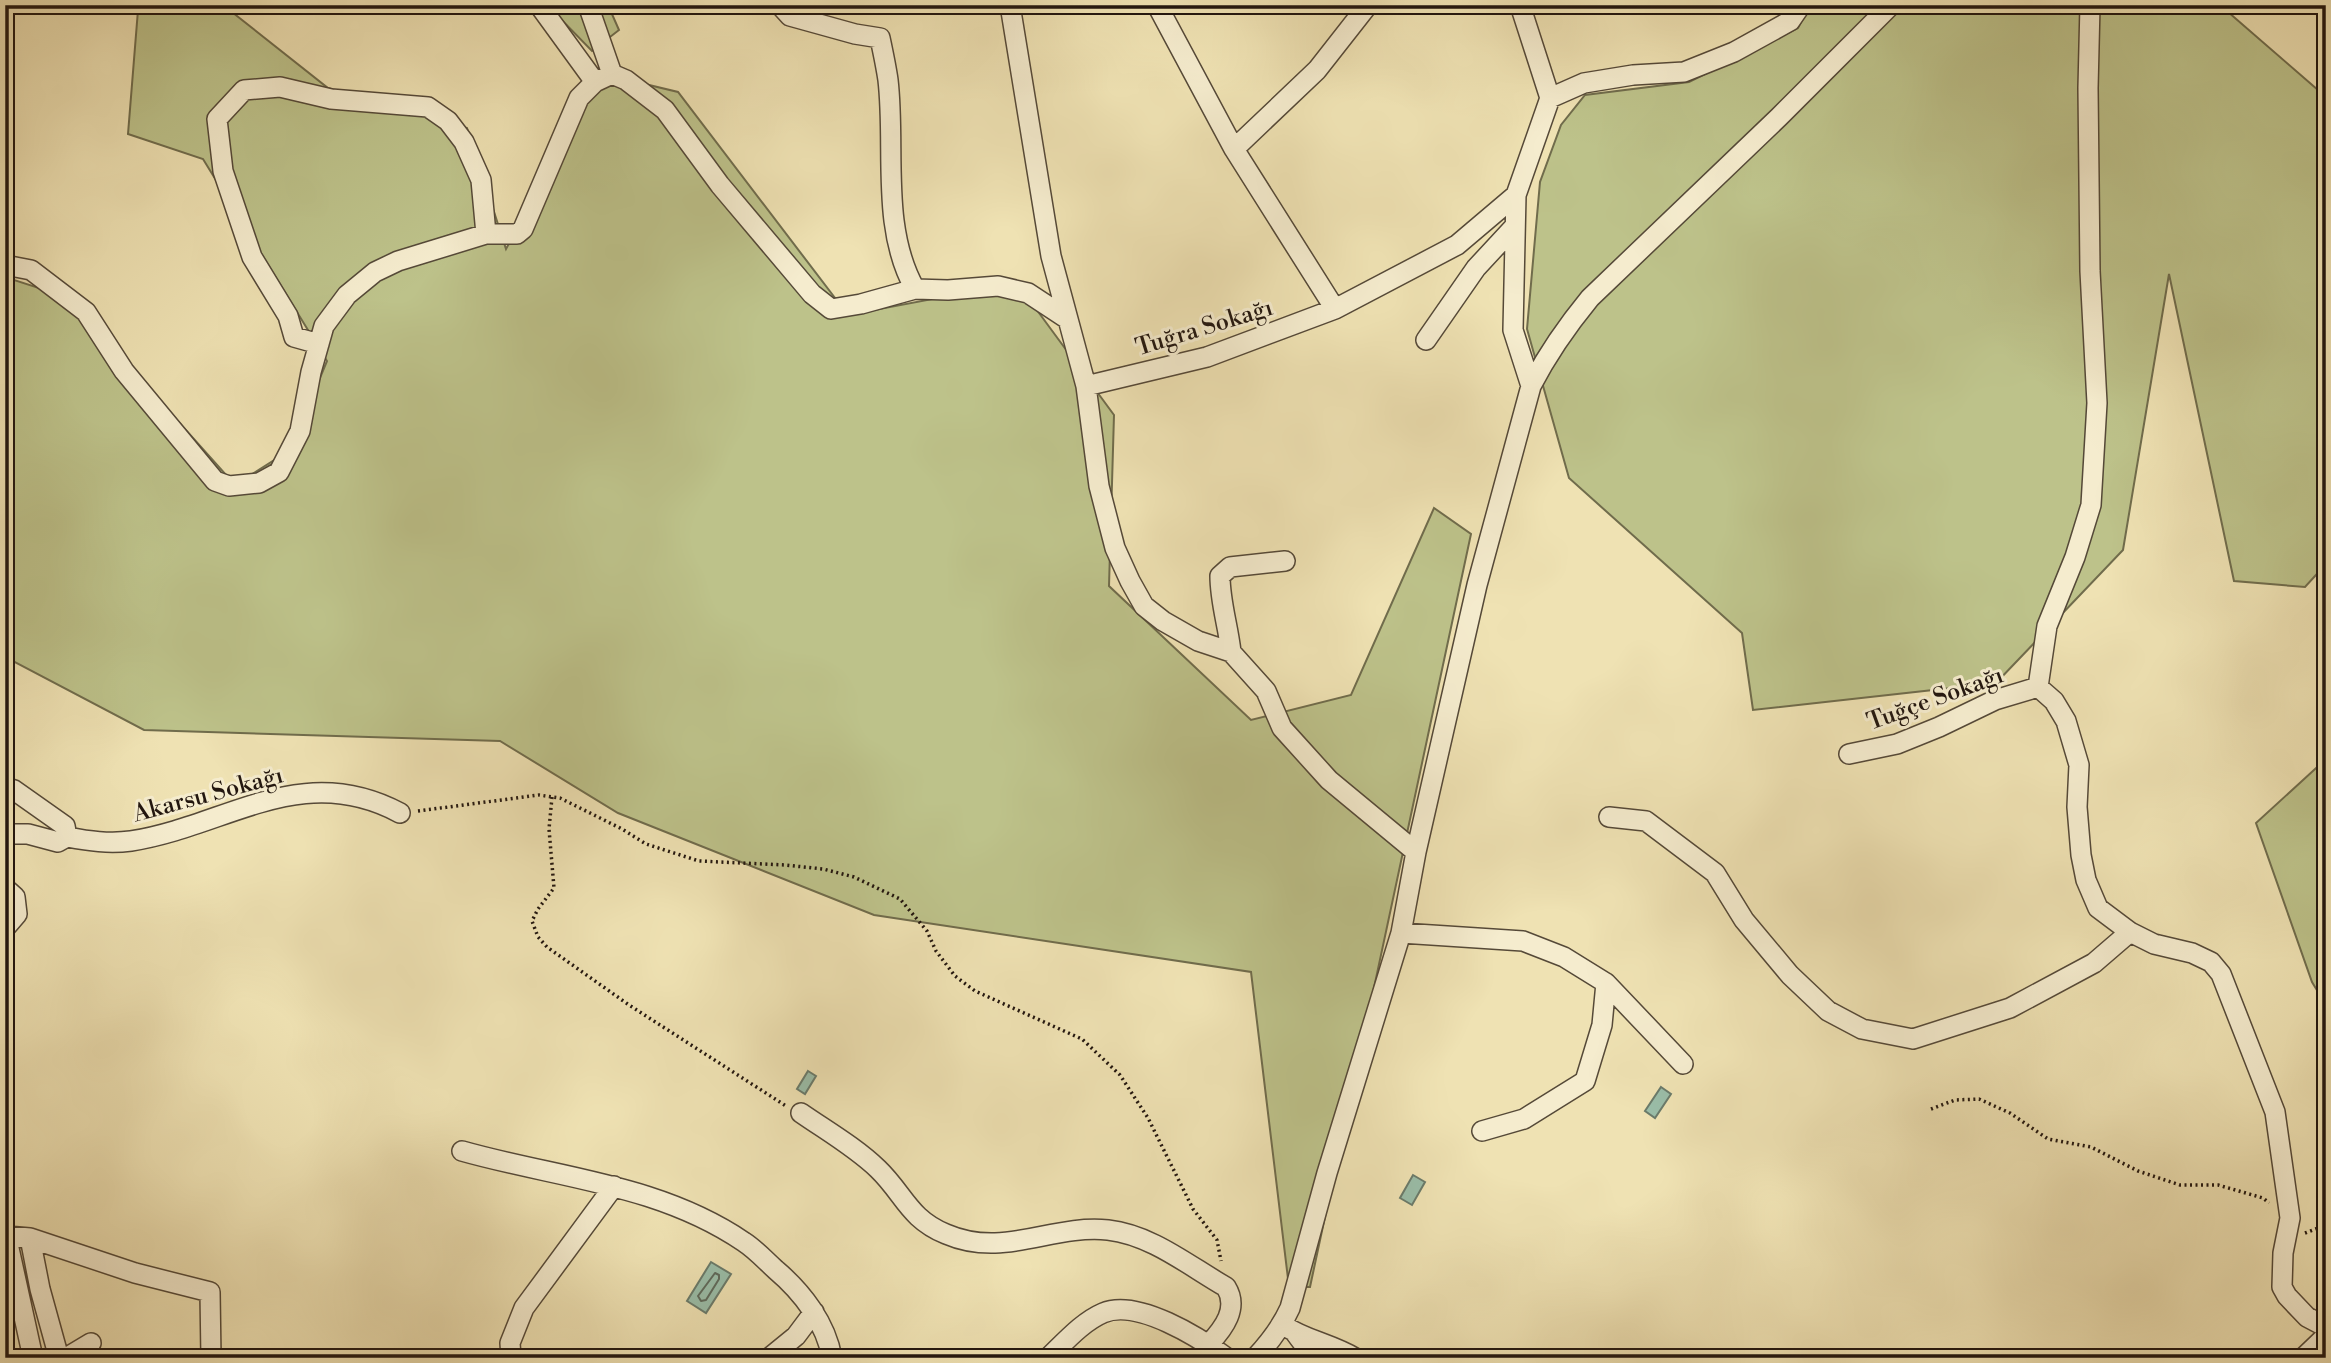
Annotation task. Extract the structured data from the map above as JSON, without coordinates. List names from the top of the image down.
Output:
{
  "streets": {
    "street": ["Tuğra Sokağı", "Tuğçe Sokağı", "Akarsu Sokağı"]
  }
}
